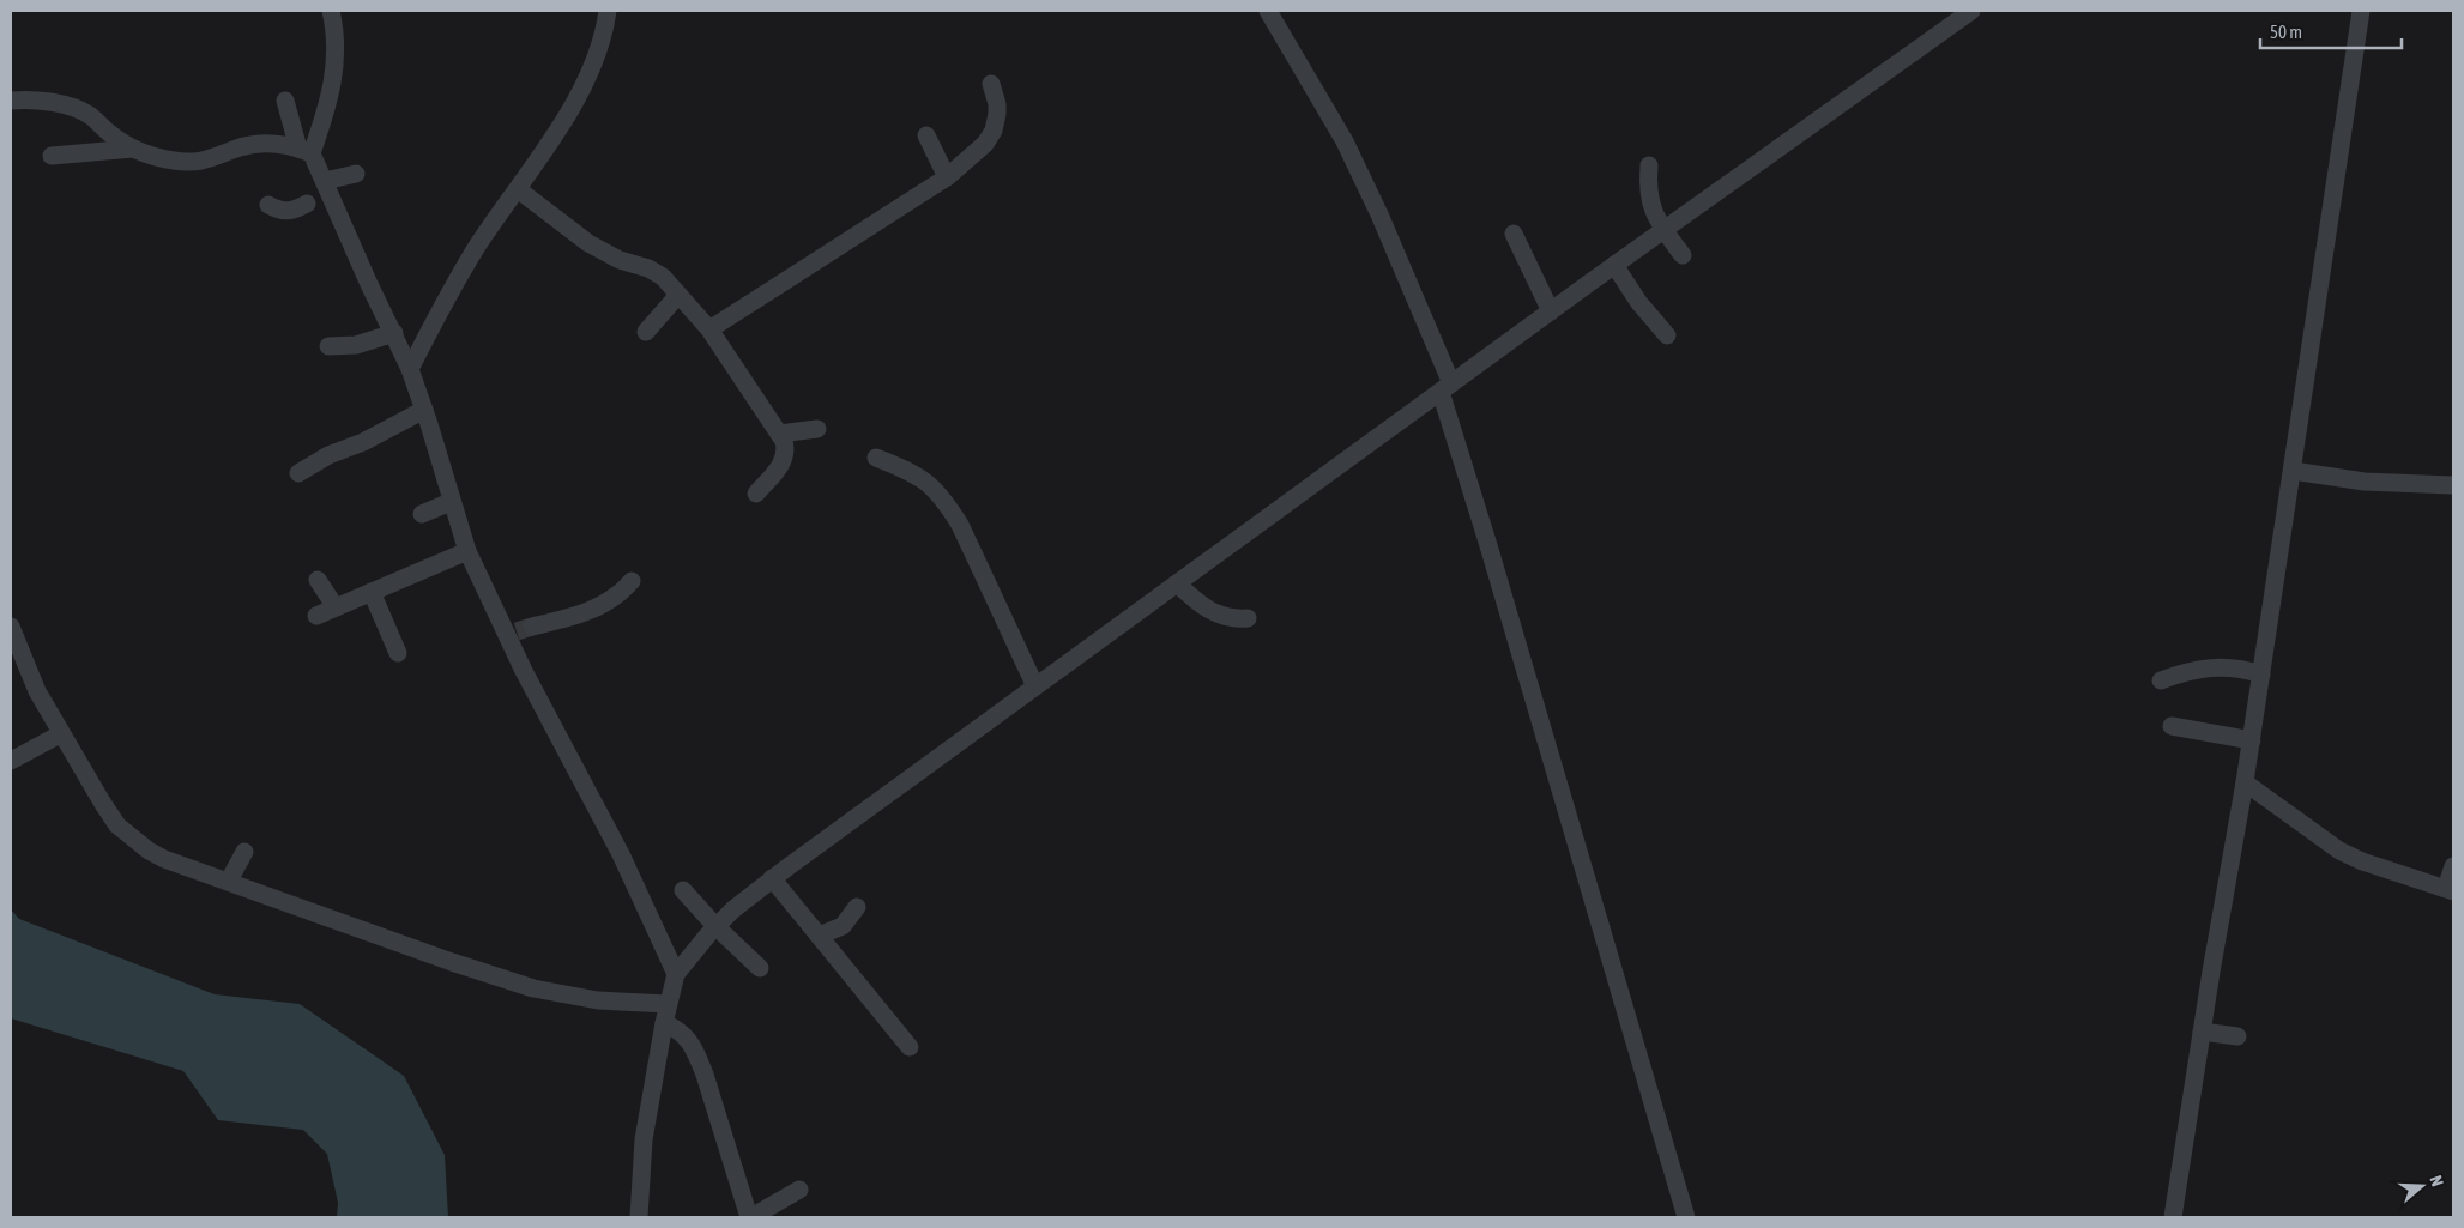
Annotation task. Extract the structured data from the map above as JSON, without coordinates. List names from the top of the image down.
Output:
{
  "scale_bar": "50 m",
  "north": "right"
}
